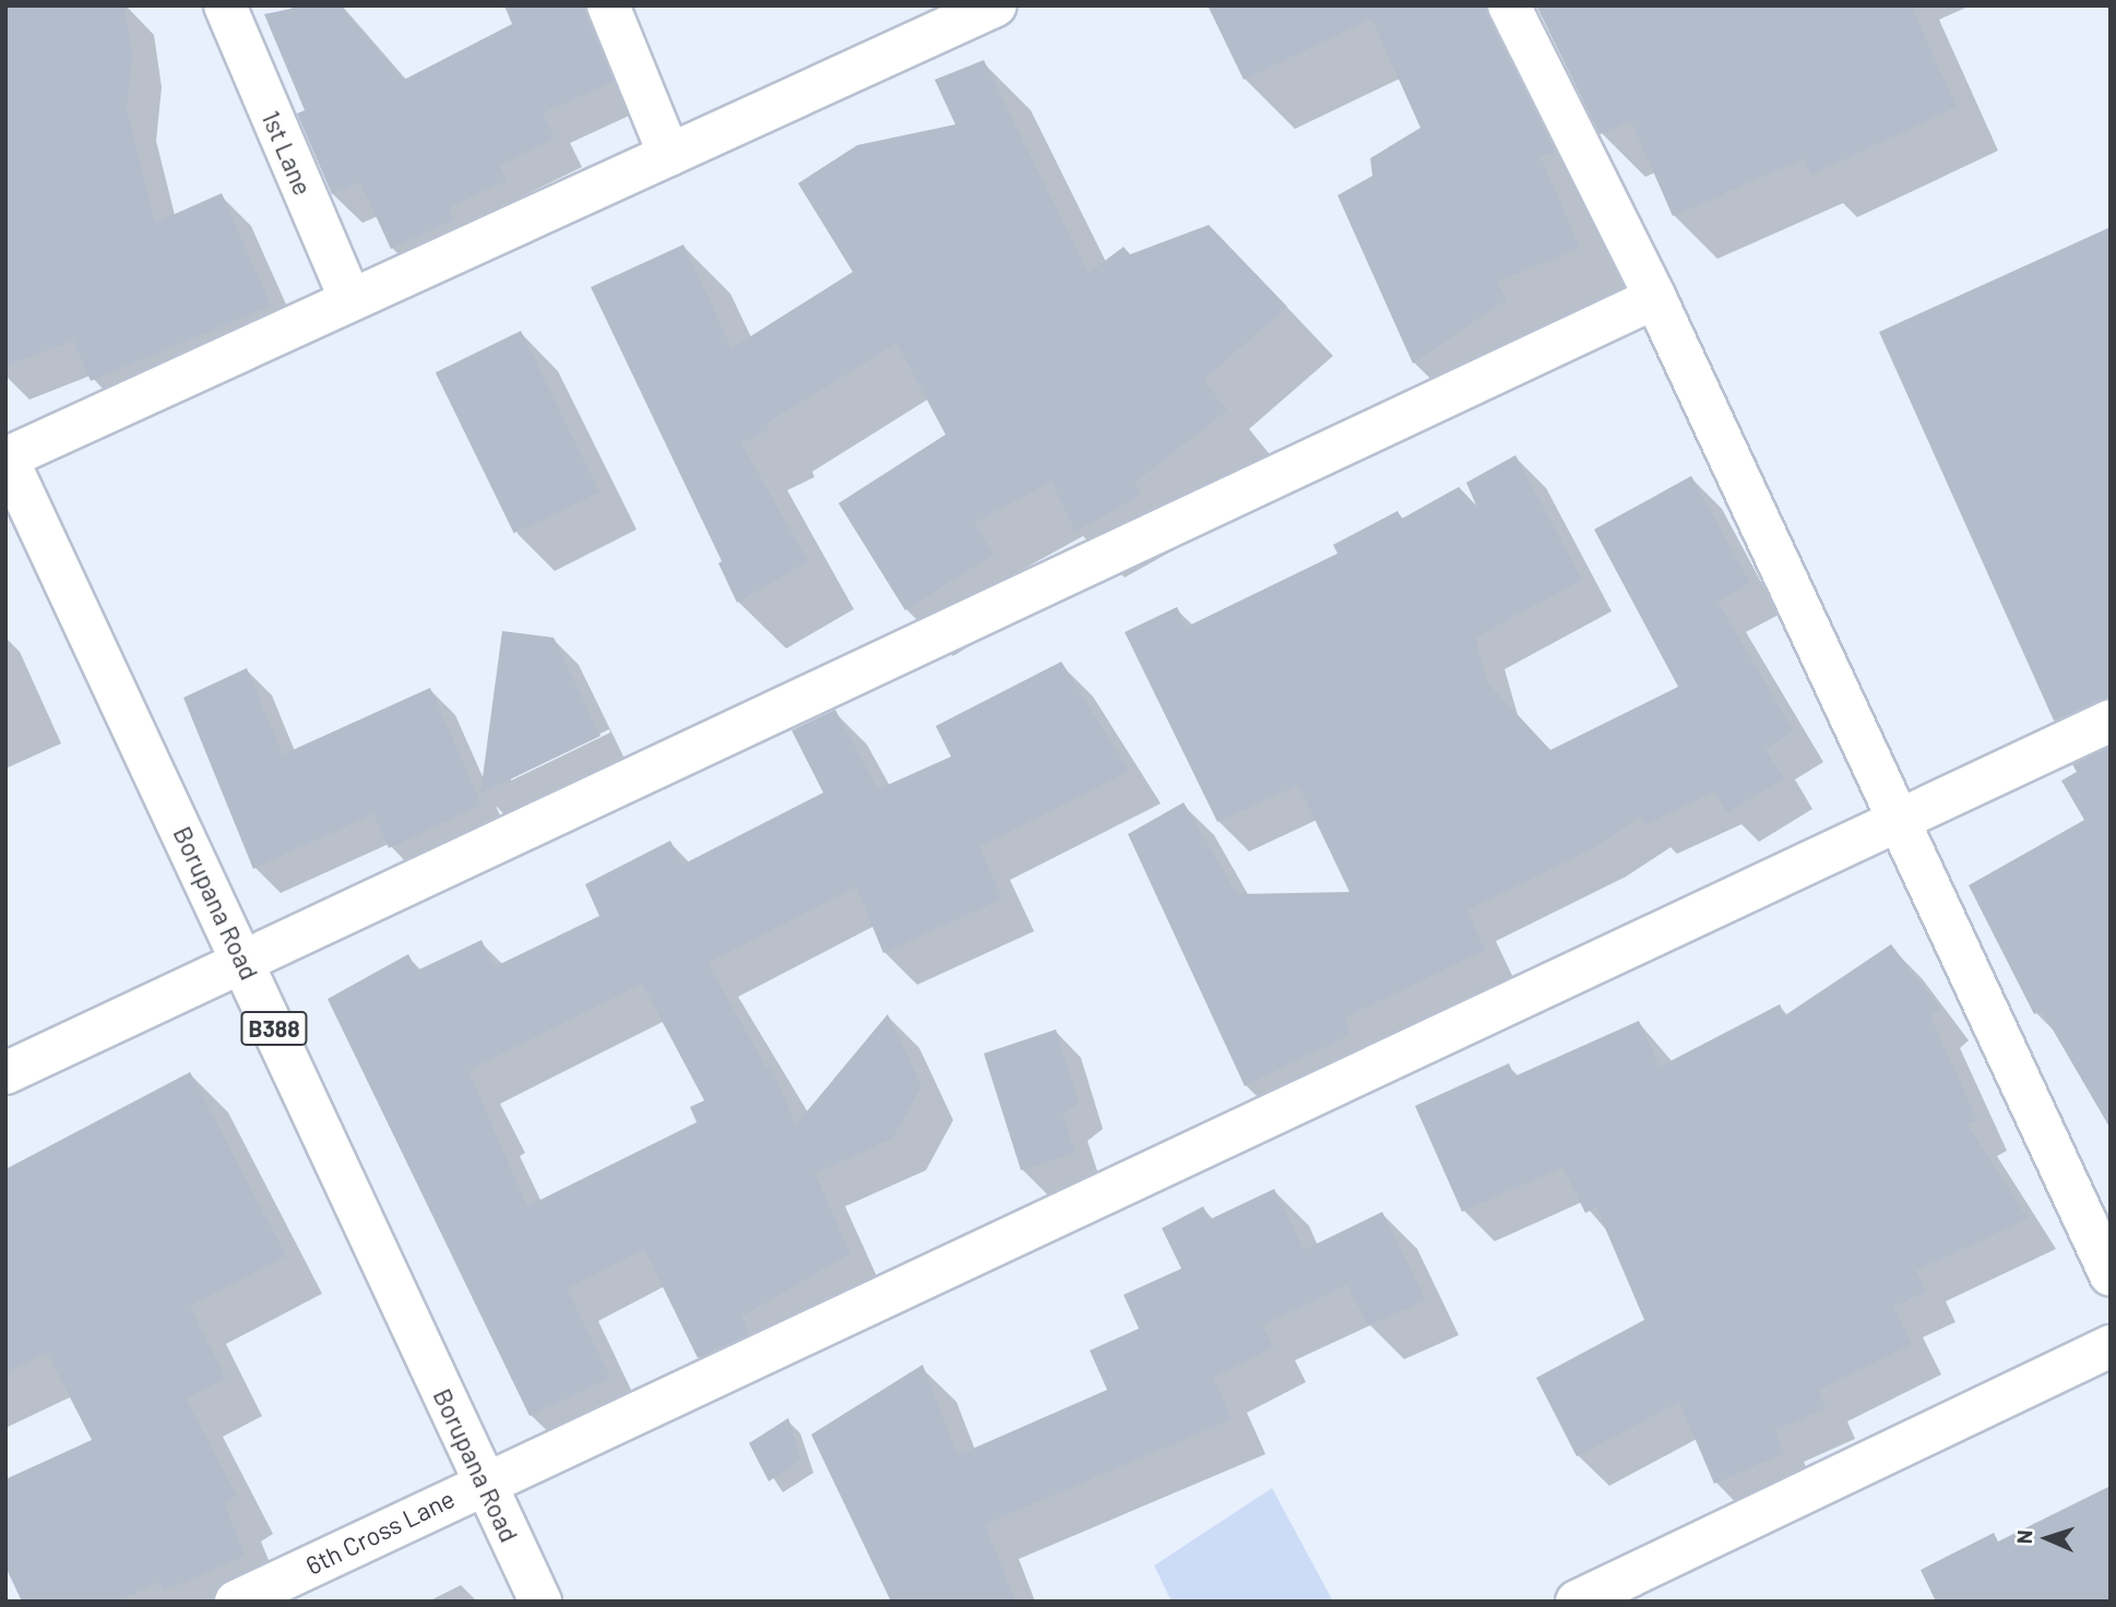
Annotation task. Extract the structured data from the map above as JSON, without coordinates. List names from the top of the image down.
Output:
{
  "streets": {
    "street": [
      "1st Lane",
      "Borupana Road",
      "B388",
      "6th Cross Lane"
    ]
  },
  "crossings": [
    ["Borupana Road", "6th Cross Lane"]
  ],
  "north": "left"
}
